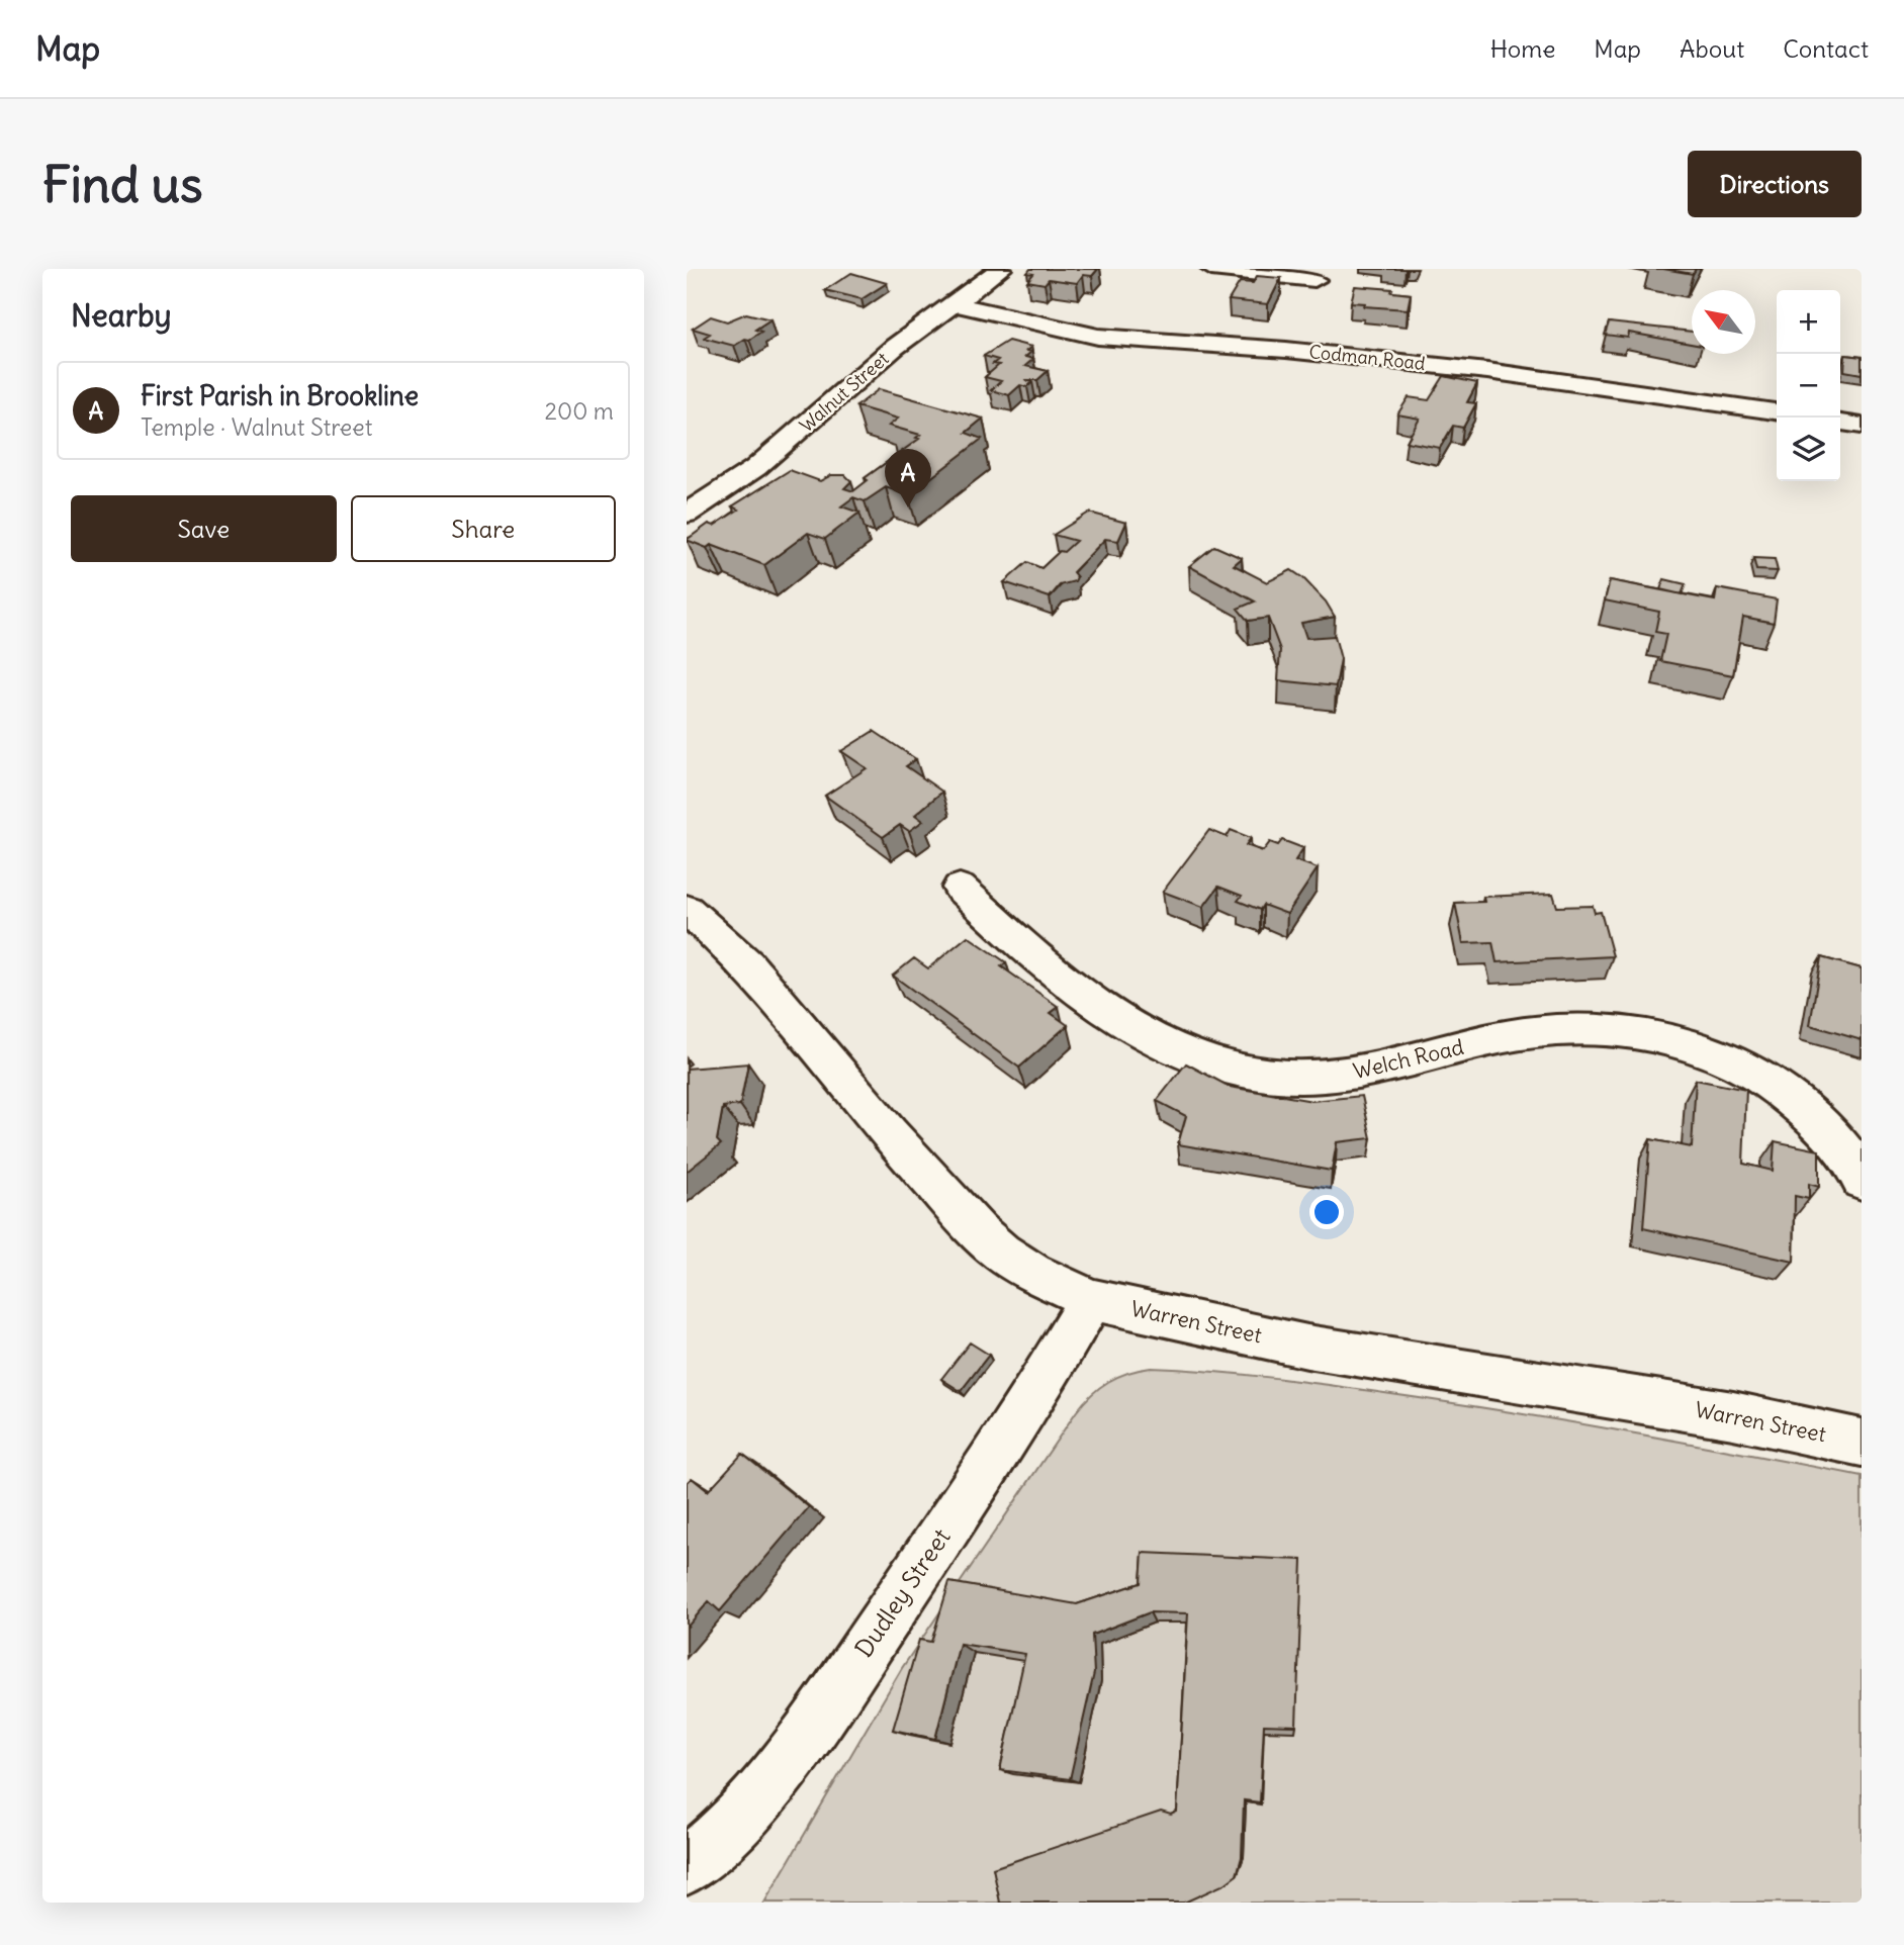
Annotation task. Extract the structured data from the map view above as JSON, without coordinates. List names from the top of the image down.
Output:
{
  "streets": {
    "street": [
      "Codman Road",
      "Walnut Street",
      "Welch Road",
      "Warren Street",
      "Dudley Street"
    ]
  },
  "crossings": [
    ["Codman Road", "Walnut Street"],
    ["Warren Street", "Dudley Street"]
  ],
  "north": "top left",
  "page": {
    "header": "Map",
    "nav": [
      "Home",
      "Map",
      "About",
      "Contact"
    ],
    "buttons": [
      "Directions",
      ["Save", "Share"]
    ],
    "title": "Find us",
    "heading": "Nearby",
    "map_buttons": ["+", "−"],
    "list": [
      {
        "mark": "A",
        "name": "First Parish in Brookline",
        "note": "Temple · Walnut Street",
        "value": "200 m"
      }
    ],
    "pins": "A"
  }
}
